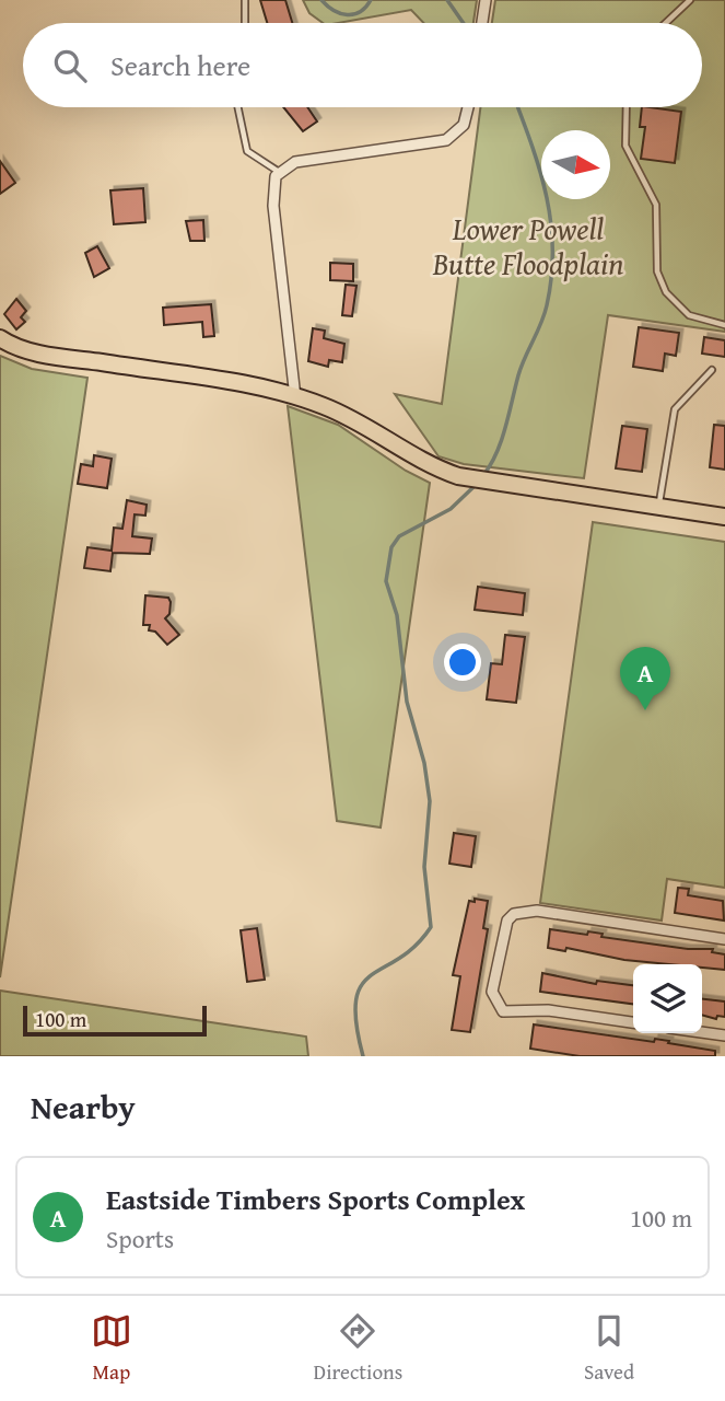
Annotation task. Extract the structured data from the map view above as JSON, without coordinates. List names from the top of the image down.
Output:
{
  "parks": ["Lower Powell Butte Floodplain"],
  "scale_bar": "100 m",
  "north": "right",
  "page": {
    "search": "Search here",
    "pins": "A",
    "scale": "100 m",
    "heading": "Nearby",
    "list": [
      {
        "mark": "A",
        "name": "Eastside Timbers Sports Complex",
        "note": "Sports",
        "value": "100 m"
      }
    ],
    "nav": ["Map", "Directions", "Saved"]
  }
}
